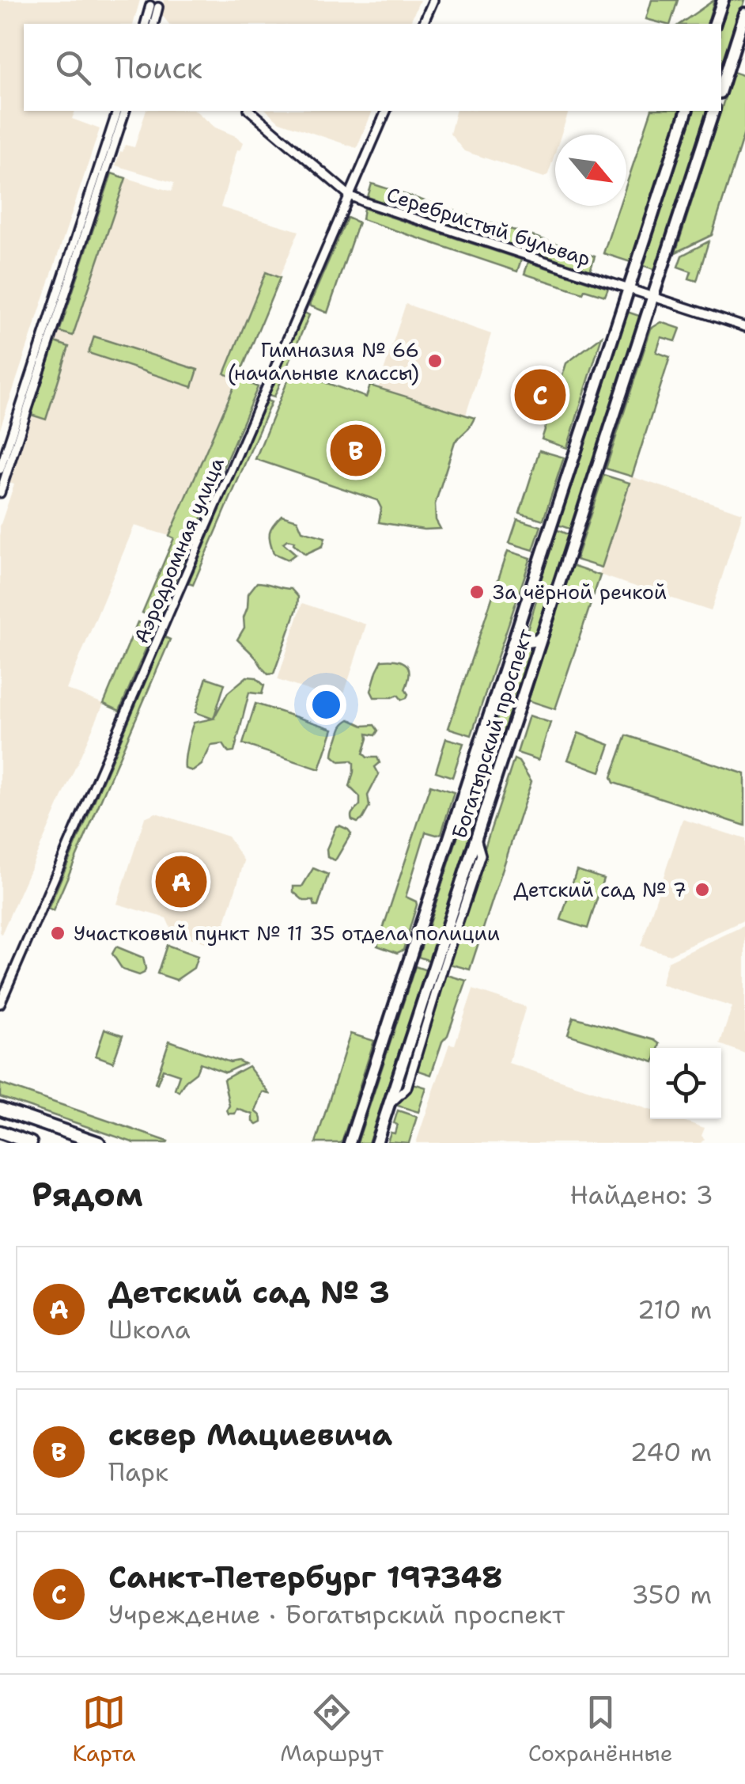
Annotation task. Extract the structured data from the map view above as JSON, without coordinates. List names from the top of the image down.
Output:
{
  "streets": {
    "main road": ["Богатырский проспект"],
    "street": ["Серебристый бульвар", "Аэродромная улица"]
  },
  "crossings": [
    ["Серебристый бульвар", "Аэродромная улица"],
    ["Серебристый бульвар", "Богатырский проспект"]
  ],
  "places": [
    "Гимназия № 66 (начальные классы)",
    "За чёрной речкой",
    "Детский сад № 7",
    "Участковый пункт № 11 35 отдела полиции"
  ],
  "north": "bottom right",
  "page": {
    "search": "Поиск",
    "pins": ["C", "B", "A"],
    "heading": ["Рядом", "Найдено: 3"],
    "list": [
      {
        "mark": "A",
        "name": "Детский сад № 3",
        "note": "Школа",
        "value": "210 m"
      },
      {
        "mark": "B",
        "name": "сквер Мациевича",
        "note": "Парк",
        "value": "240 m"
      },
      {
        "mark": "C",
        "name": "Санкт-Петербург 197348",
        "note": "Учреждение · Богатырский проспект",
        "value": "350 m"
      }
    ],
    "nav": ["Карта", "Маршрут", "Сохранённые"]
  }
}
